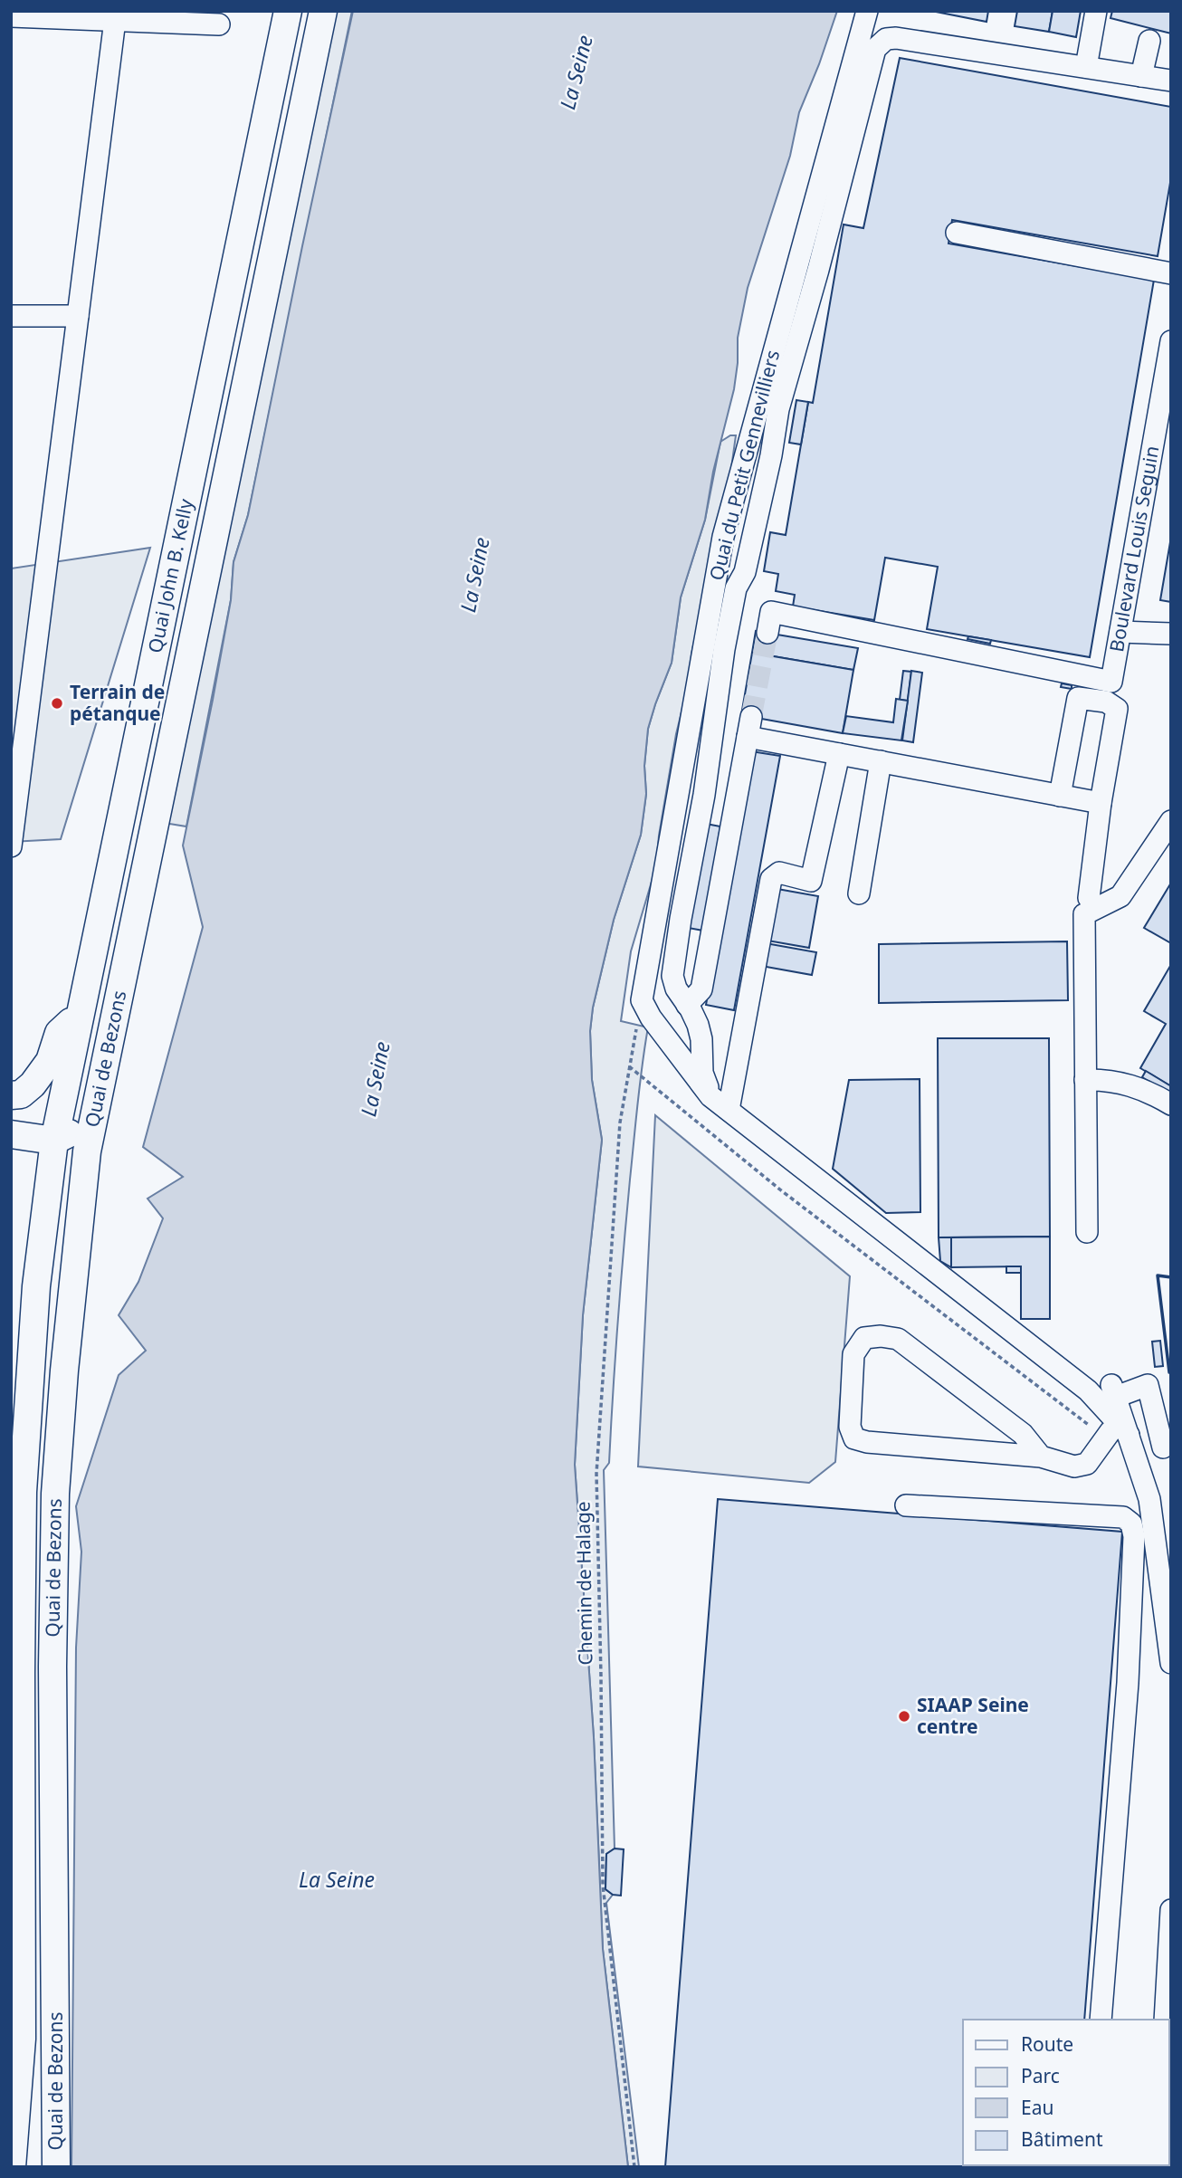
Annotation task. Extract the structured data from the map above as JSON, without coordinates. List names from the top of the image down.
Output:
{
  "streets": {
    "main road": ["Quai John B. Kelly", "Quai de Bezons"],
    "street": ["Quai du Petit Gennevilliers", "Boulevard Louis Seguin"],
    "path": ["Chemin de Halage"]
  },
  "crossings": [
    ["Quai du Petit Gennevilliers", "Chemin de Halage"],
    ["Quai John B. Kelly", "Quai de Bezons"]
  ],
  "water": ["La Seine"],
  "places": ["Terrain de pétanque", "SIAAP Seine centre"],
  "legend": [
    "Route",
    "Parc",
    "Eau",
    "Bâtiment"
  ]
}
